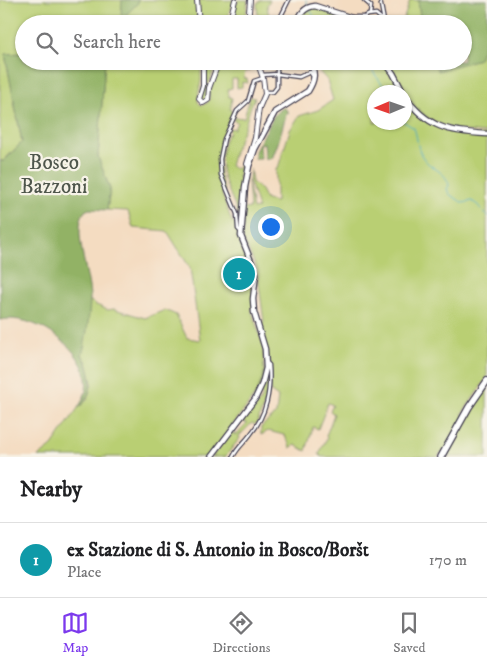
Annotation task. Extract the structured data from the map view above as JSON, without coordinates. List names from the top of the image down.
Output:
{
  "parks": ["Bosco Bazzoni"],
  "north": "left",
  "page": {
    "search": "Search here",
    "pins": "1",
    "heading": "Nearby",
    "list": [
      {
        "mark": "1",
        "name": "ex Stazione di S. Antonio in Bosco/Boršt",
        "note": "Place",
        "value": "170 m"
      }
    ],
    "nav": ["Map", "Directions", "Saved"]
  }
}
